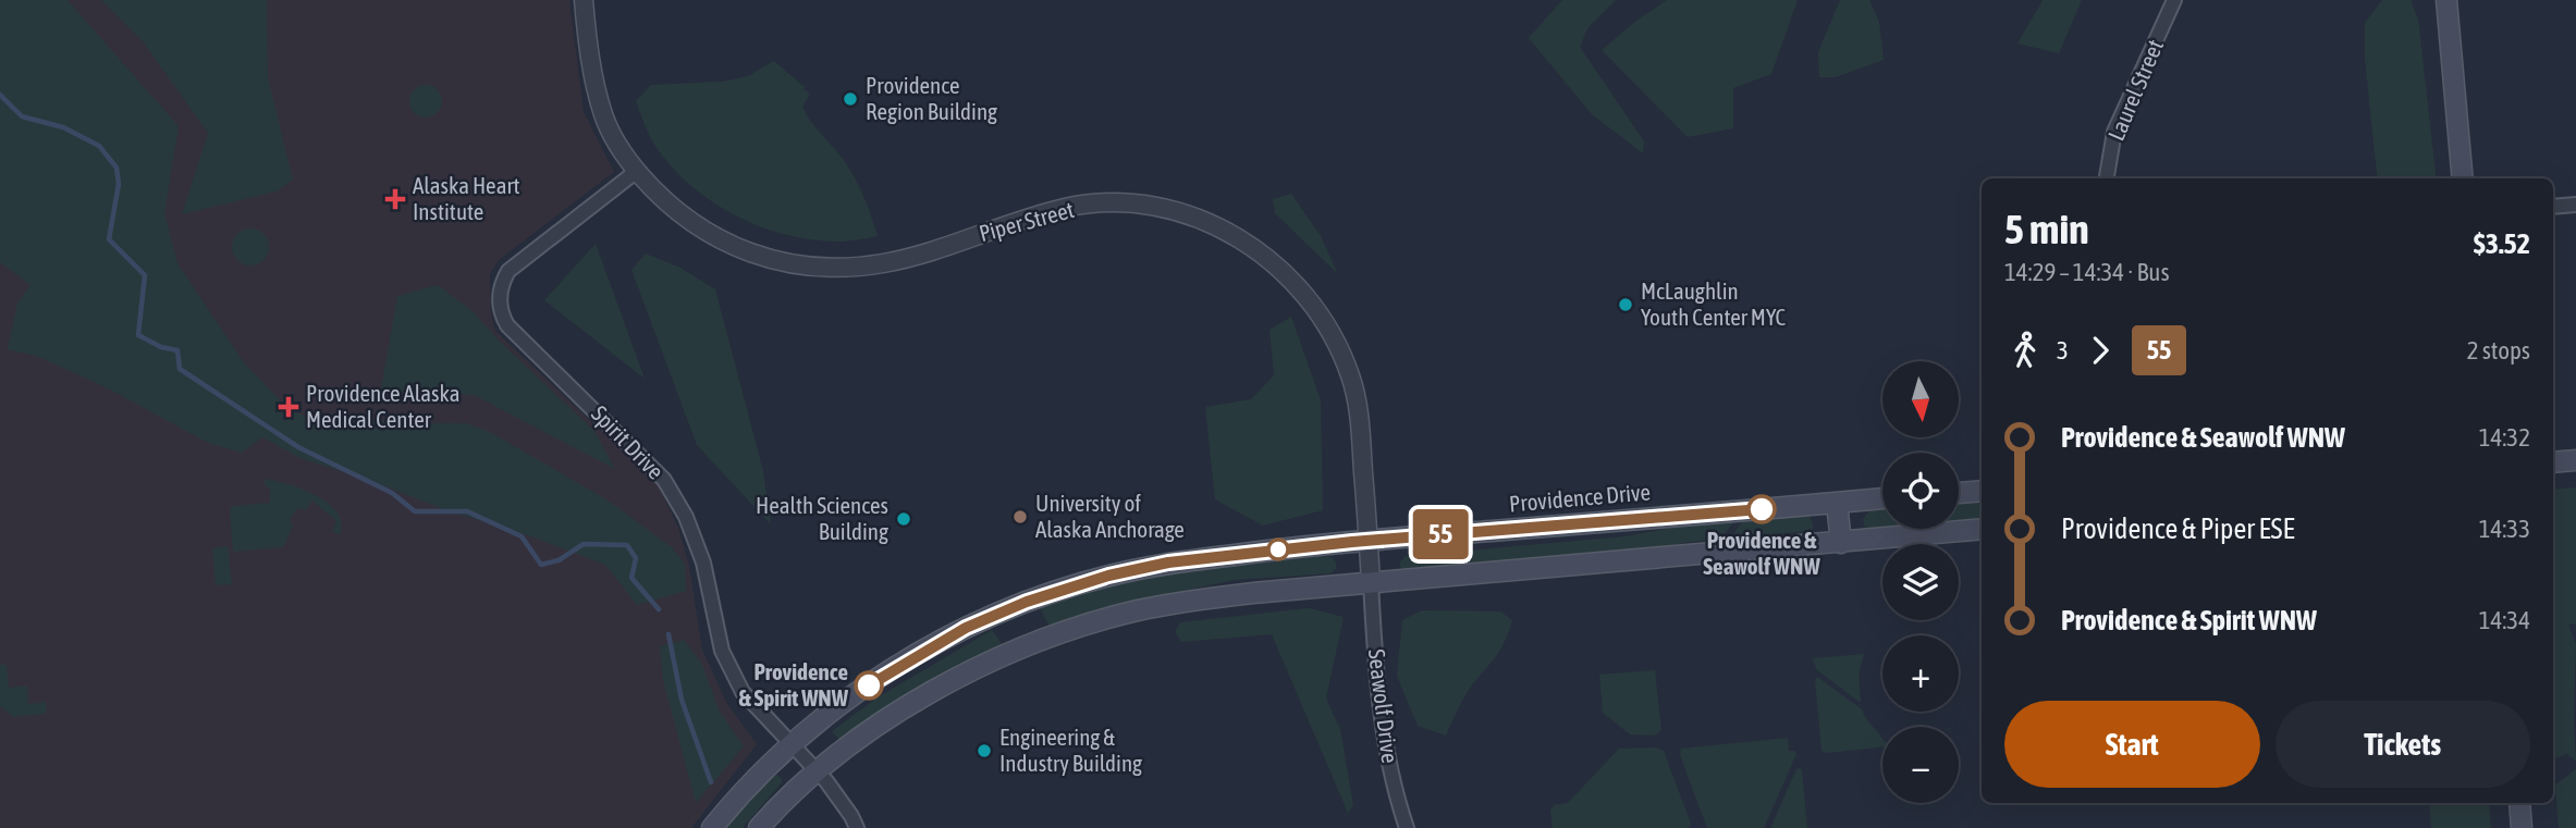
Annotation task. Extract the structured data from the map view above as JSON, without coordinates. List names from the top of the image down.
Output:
{
  "streets": {
    "main road": ["Providence Drive"],
    "street": [
      "Laurel Street",
      "Piper Street",
      "Spirit Drive",
      "Seawolf Drive"
    ]
  },
  "crossings": [
    ["Piper Street", "Spirit Drive"],
    ["Piper Street", "Providence Drive"],
    ["Piper Street", "Seawolf Drive"],
    ["Spirit Drive", "Providence Drive"]
  ],
  "places": {
    "other": [
      "Providence Region Building",
      "McLaughlin Youth Center MYC",
      "Providence & Seawolf WNW",
      "University of Alaska Anchorage",
      "Health Sciences Building",
      "Providence & Spirit WNW",
      "Engineering & Industry Building"
    ],
    "health": ["Alaska Heart Institute", "Providence Alaska Medical Center"]
  },
  "lines": ["bus line 55"],
  "north": "bottom",
  "page": {
    "on_map": "55",
    "heading": ["5 min", "14:29 – 14:34 · Bus", "$3.52"],
    "legs": ["3", "55", "2 stops"],
    "map_buttons": ["+", "−"],
    "list": [
      {
        "name": "Providence & Seawolf WNW",
        "value": "14:32"
      },
      {
        "name": "Providence & Piper ESE",
        "value": "14:33"
      },
      {
        "name": "Providence & Spirit WNW",
        "value": "14:34"
      }
    ],
    "buttons": ["Start", "Tickets"]
  }
}
